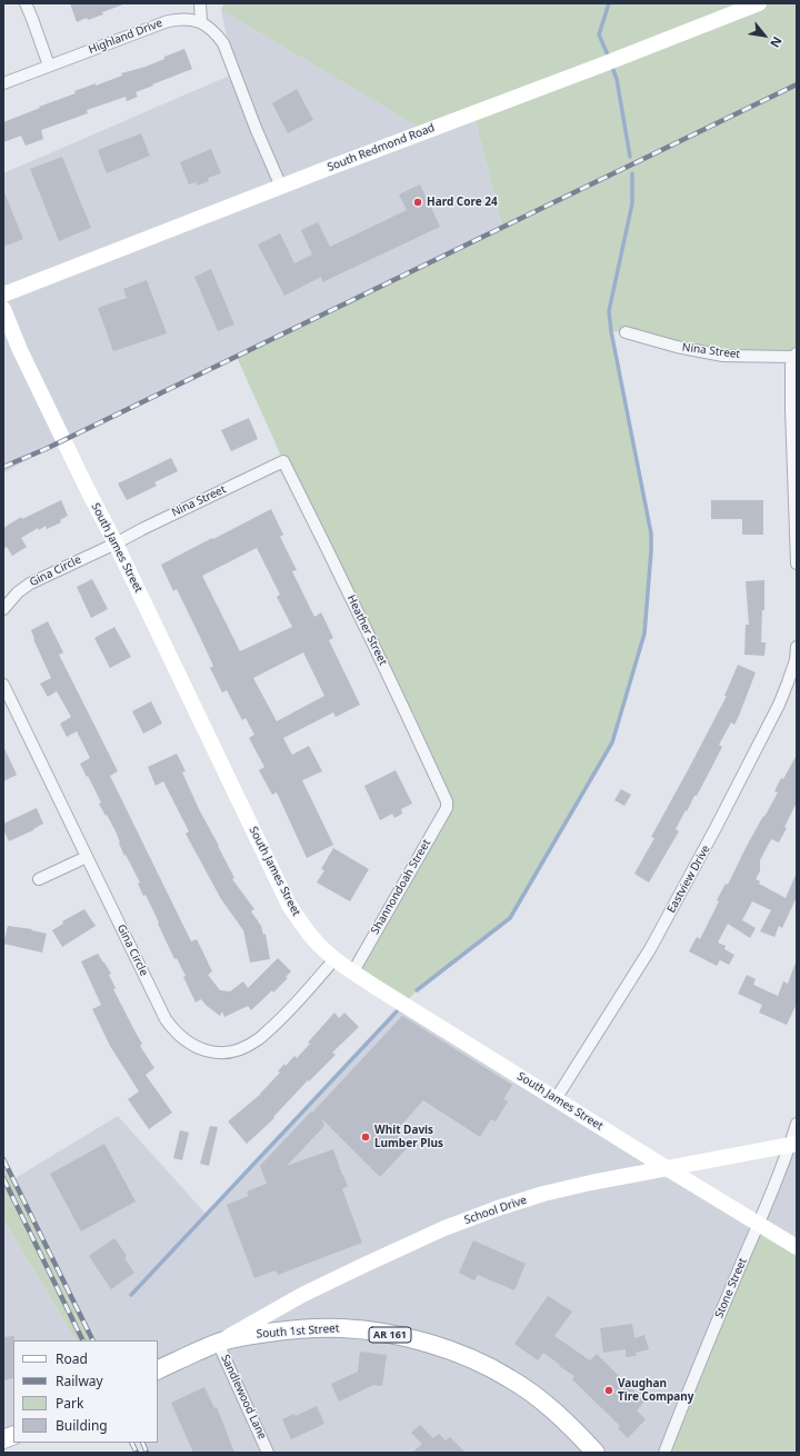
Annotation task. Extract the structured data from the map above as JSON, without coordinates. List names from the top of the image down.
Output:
{
  "streets": {
    "main road": ["South 1st Street", "AR 161"],
    "street": [
      "Highland Drive",
      "South Redmond Road",
      "Nina Street",
      "South James Street",
      "Gina Circle",
      "Heather Street",
      "Eastview Drive",
      "Shannondoah Street",
      "School Drive",
      "Stone Street",
      "Sandlewood Lane"
    ]
  },
  "crossings": [
    ["Nina Street", "South James Street"],
    ["Nina Street", "Gina Circle"],
    ["Nina Street", "Heather Street"],
    ["South James Street", "Gina Circle"],
    ["South James Street", "Eastview Drive"],
    ["South James Street", "Shannondoah Street"],
    ["South James Street", "School Drive"],
    ["South James Street", "Stone Street"],
    ["Heather Street", "Shannondoah Street"],
    ["School Drive", "Stone Street"],
    ["School Drive", "South 1st Street"],
    ["School Drive", "Sandlewood Lane"],
    ["South 1st Street", "Sandlewood Lane"]
  ],
  "places": ["Hard Core 24", "Whit Davis Lumber Plus", "Vaughan Tire Company"],
  "legend": [
    "Road",
    "Railway",
    "Park",
    "Building"
  ],
  "north": "bottom right"
}
